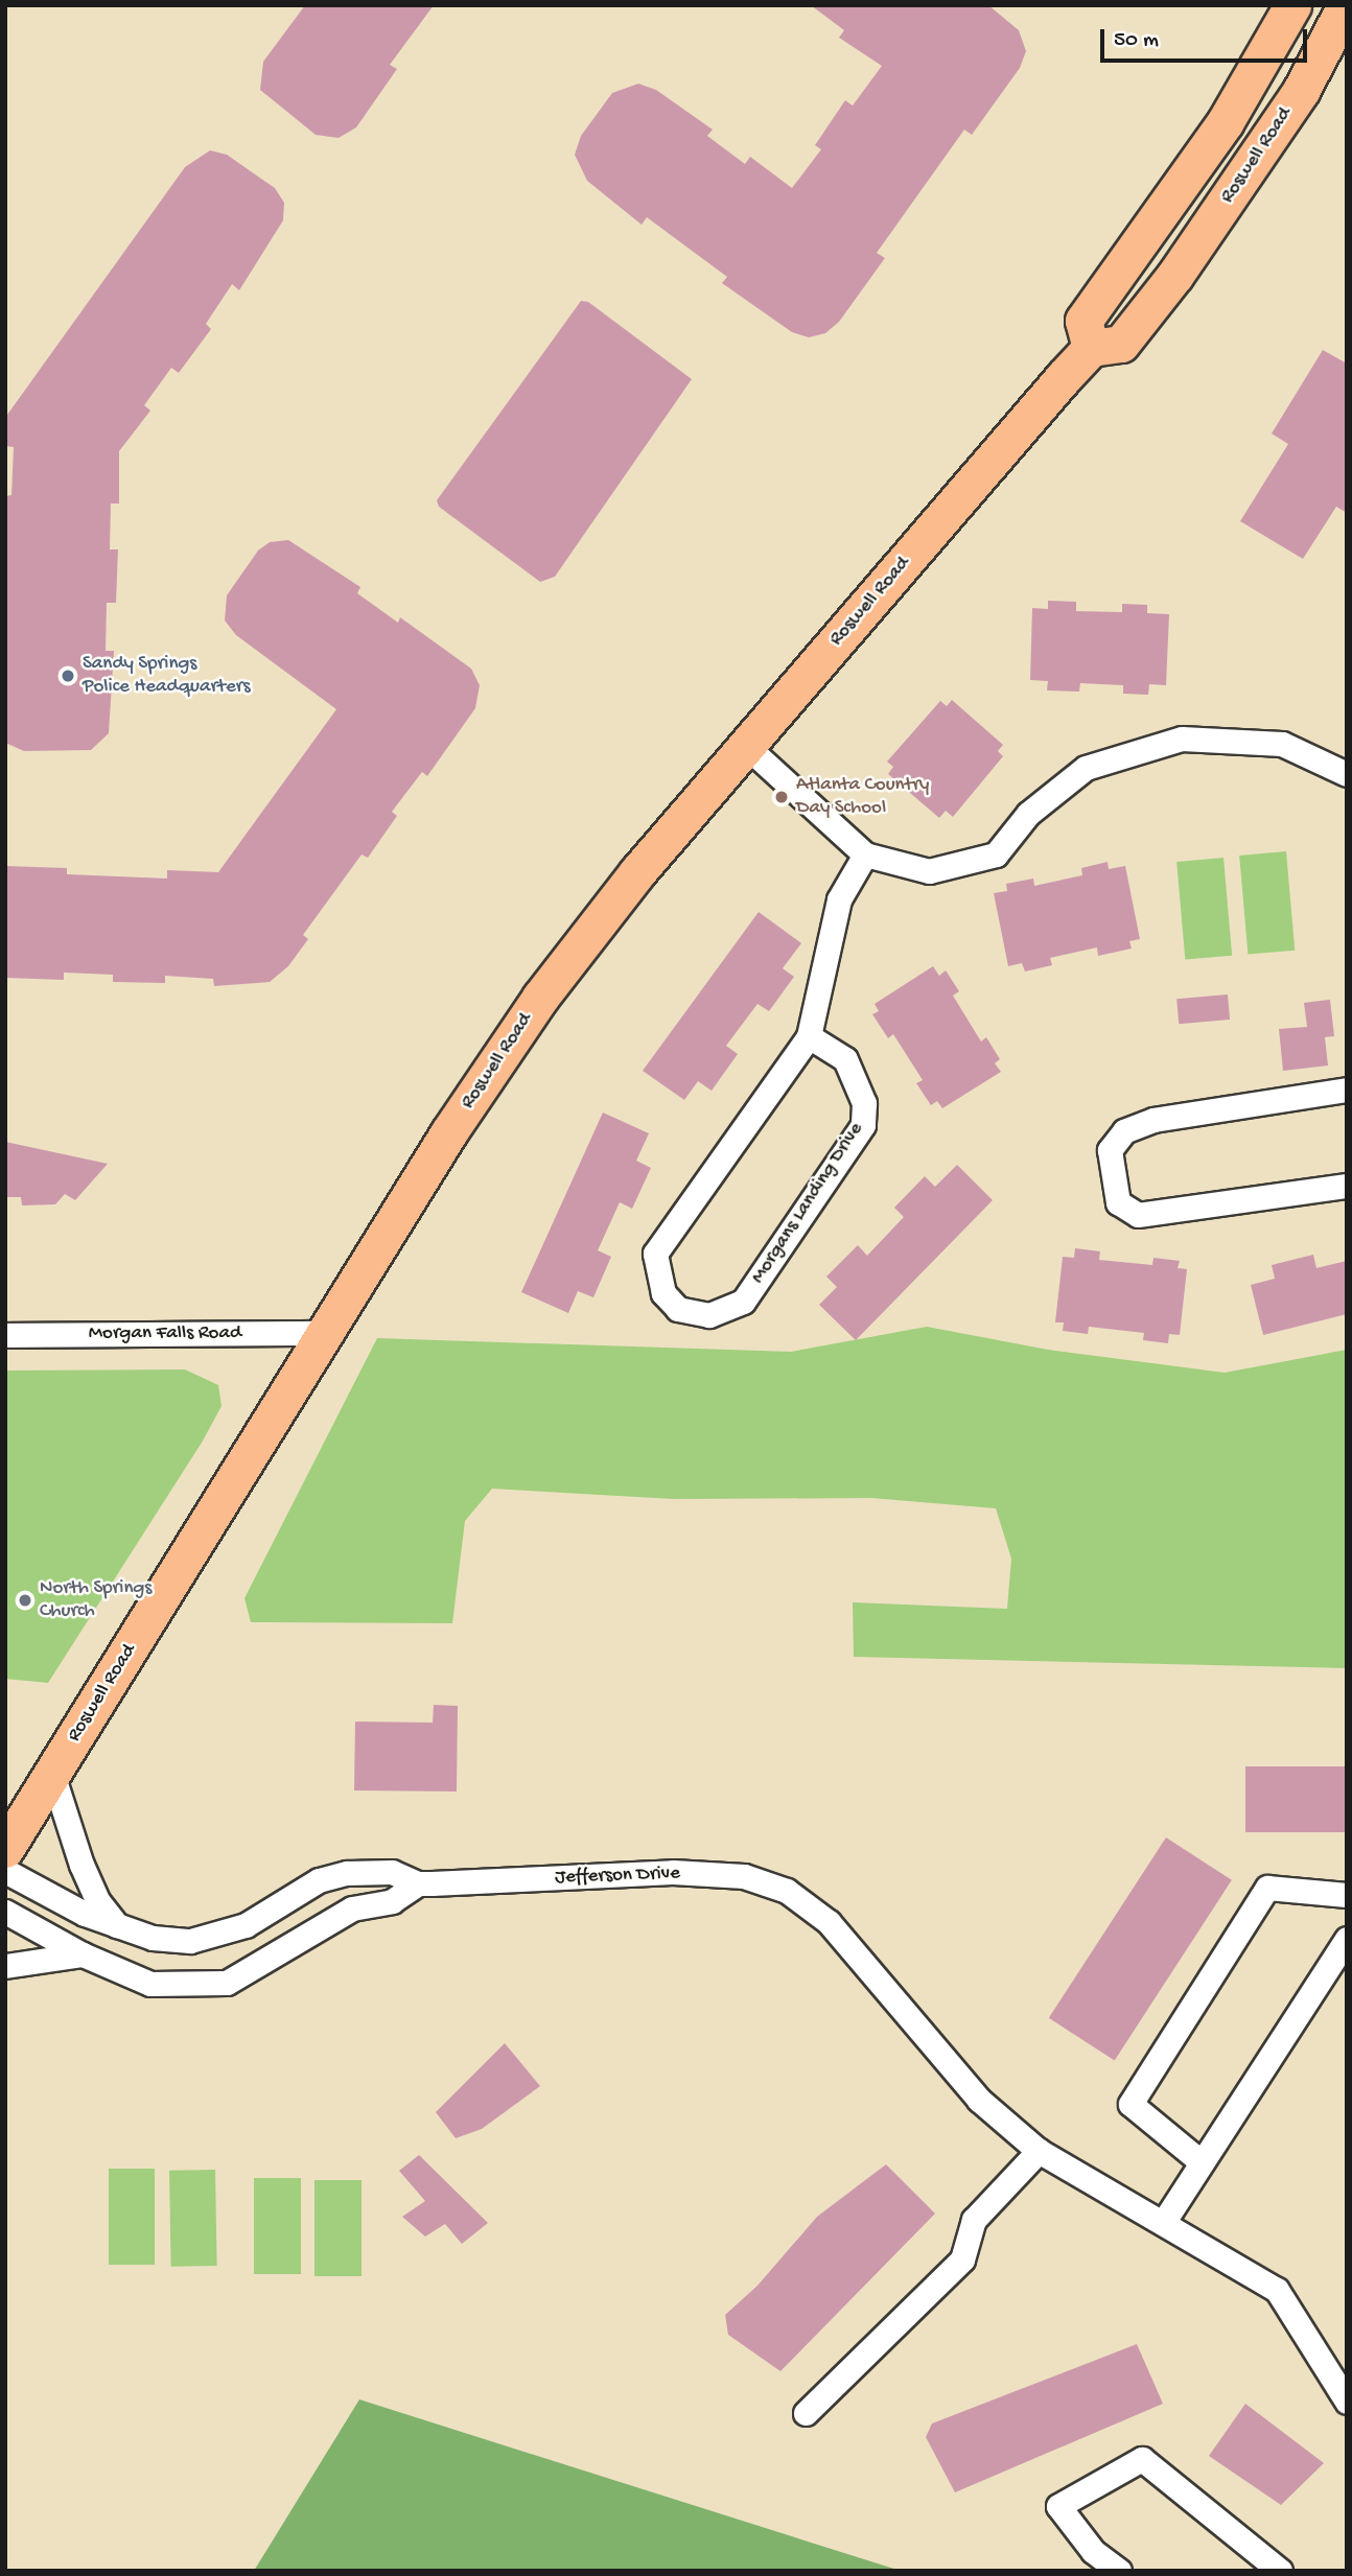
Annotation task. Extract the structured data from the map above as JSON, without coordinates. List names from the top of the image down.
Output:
{
  "streets": {
    "main road": ["Roswell Road"],
    "street": ["Morgans Landing Drive", "Morgan Falls Road", "Jefferson Drive"]
  },
  "crossings": [
    ["Roswell Road", "Morgan Falls Road"]
  ],
  "places": ["Sandy Springs Police Headquarters", "Atlanta Country Day School", "North Springs Church"],
  "scale_bar": "50 m"
}
